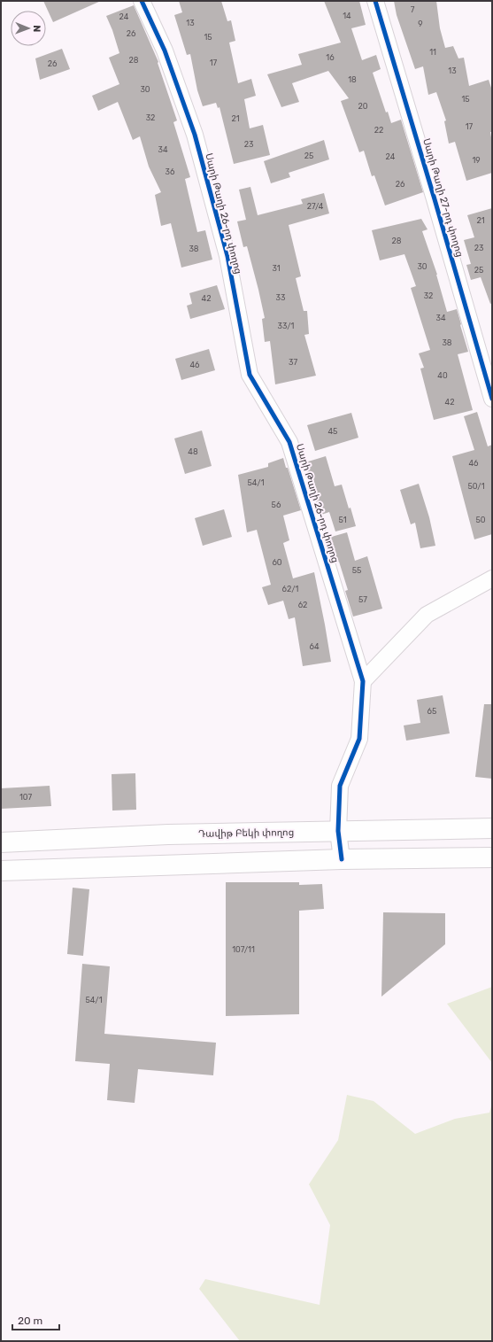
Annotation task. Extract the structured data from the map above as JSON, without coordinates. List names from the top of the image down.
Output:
{
  "streets": {
    "main road": ["Դավիթ Բեկի փողոց"],
    "street": ["Սարի Թաղի 27-րդ փողոց", "Սարի Թաղի 26-րդ փողոց"]
  },
  "crossings": [
    ["Սարի Թաղի 26-րդ փողոց", "Դավիթ Բեկի փողոց"]
  ],
  "house_numbers": [
    "7",
    "14",
    "24",
    "13",
    "9",
    "26",
    "15",
    "11",
    "16",
    "28",
    "17",
    "26",
    "13",
    "18",
    "30",
    "15",
    "20",
    "32",
    "21",
    "17",
    "22",
    "23",
    "34",
    "25",
    "24",
    "19",
    "36",
    "26",
    "27/4",
    "21",
    "28",
    "23",
    "38",
    "30",
    "31",
    "25",
    "32",
    "33",
    "42",
    "34",
    "33/1",
    "38",
    "37",
    "46",
    "40",
    "42",
    "45",
    "48",
    "46",
    "54/1",
    "50/1",
    "56",
    "51",
    "50",
    "60",
    "55",
    "62/1",
    "57",
    "62",
    "64",
    "65",
    "107",
    "107/11",
    "54/1"
  ],
  "scale_bar": "20 m",
  "north": "right"
}
